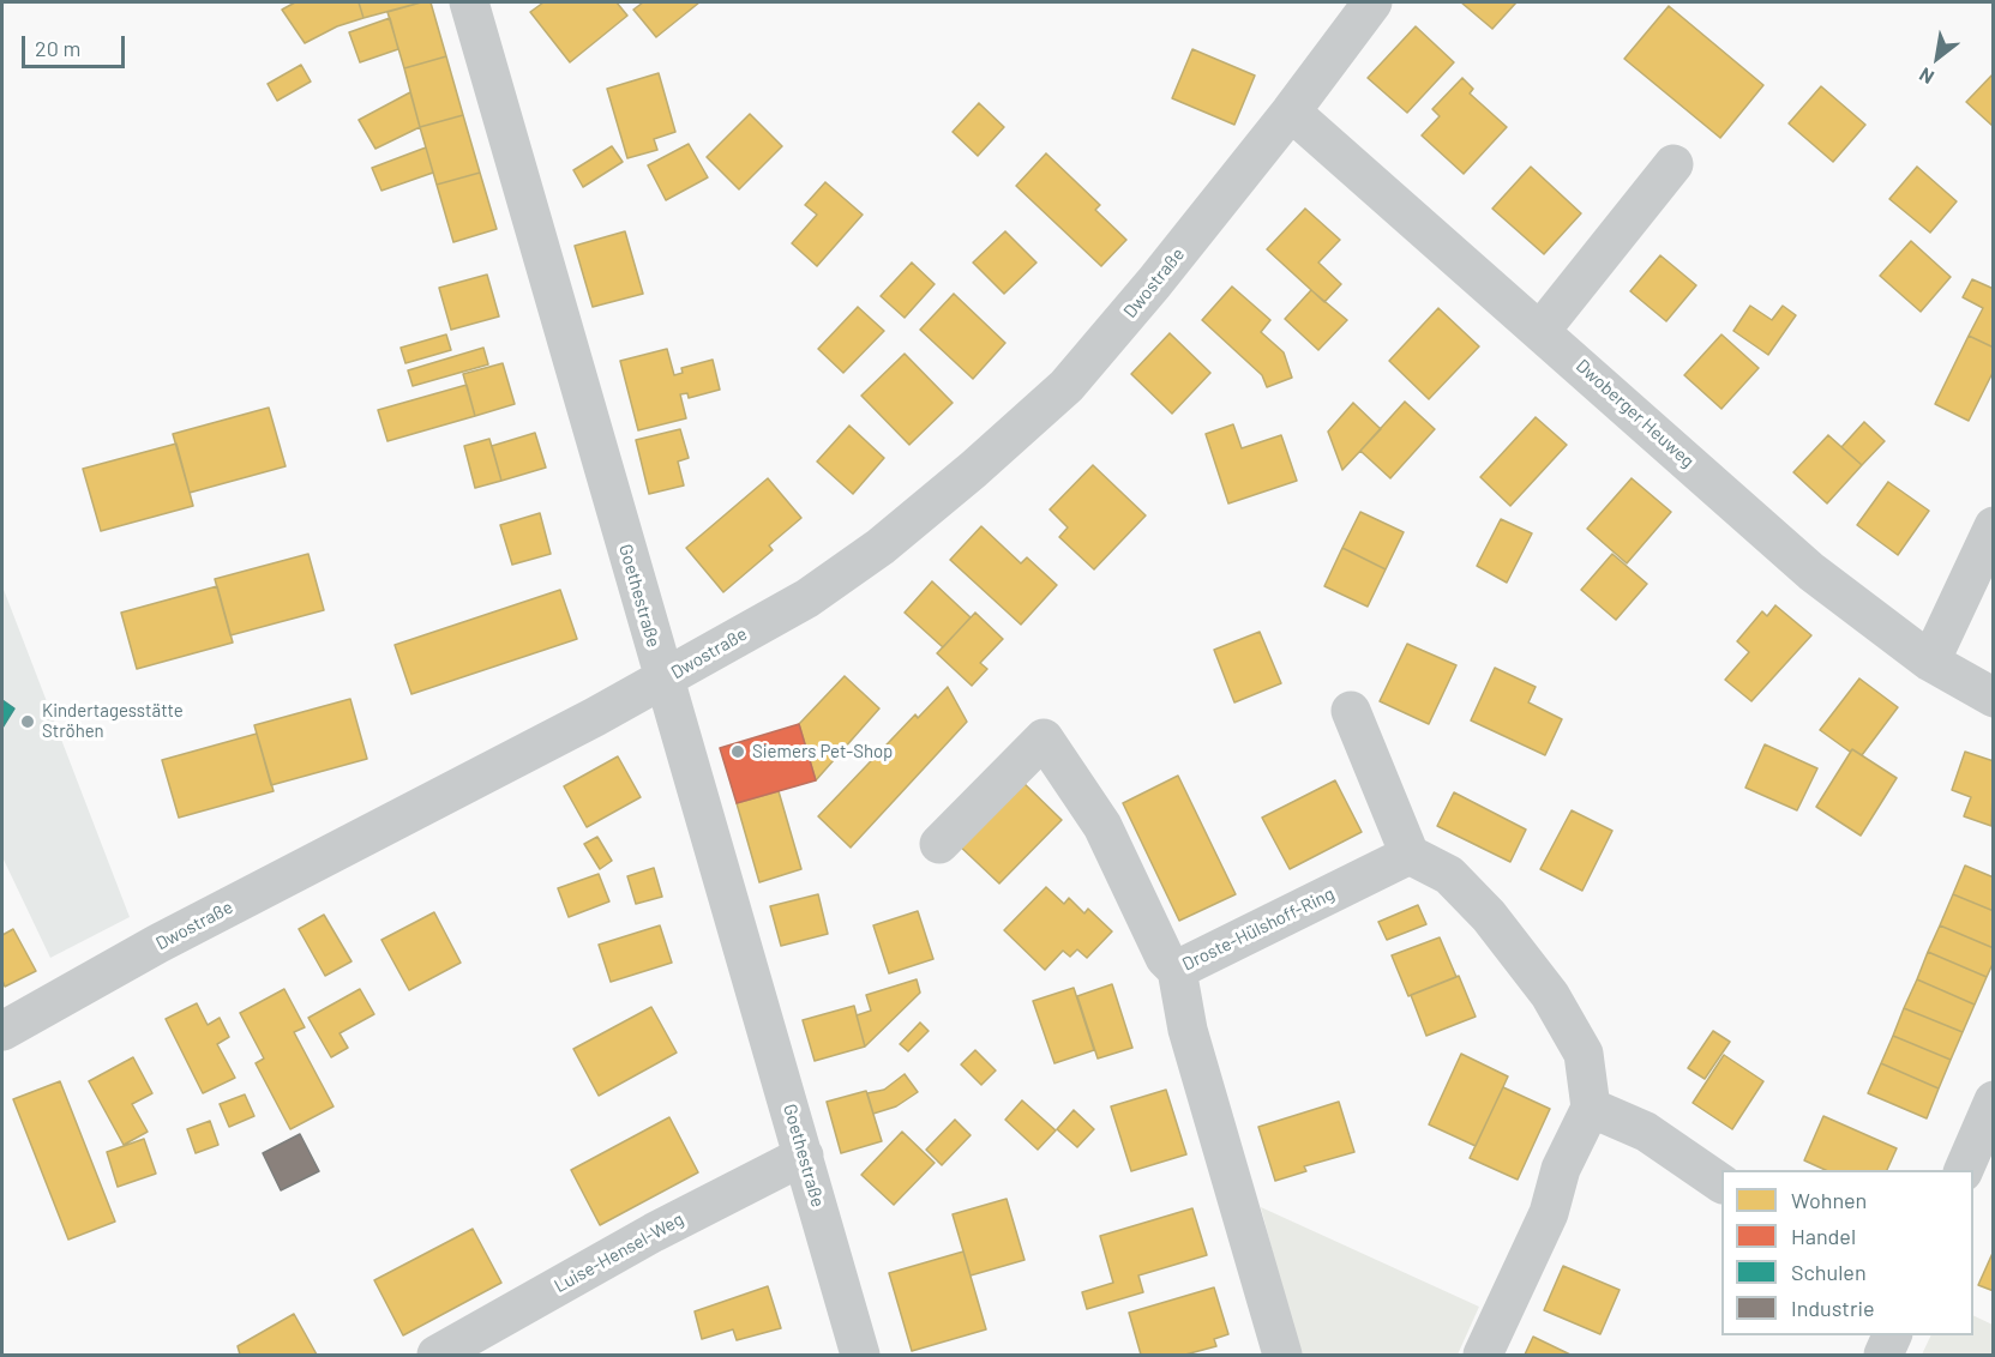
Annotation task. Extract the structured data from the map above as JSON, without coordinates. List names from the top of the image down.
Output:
{
  "streets": {
    "street": [
      "Dwostraße",
      "Dwoberger Heuweg",
      "Goethestraße",
      "Droste-Hülshoff-Ring",
      "Luise-Hensel-Weg"
    ]
  },
  "crossings": [
    ["Dwostraße", "Dwoberger Heuweg"],
    ["Dwostraße", "Goethestraße"],
    ["Goethestraße", "Luise-Hensel-Weg"]
  ],
  "places": ["Kindertagesstätte Ströhen", "Siemers Pet-Shop"],
  "legend": [
    "Wohnen",
    "Handel",
    "Schulen",
    "Industrie"
  ],
  "scale_bar": "20 m",
  "north": "bottom left"
}
